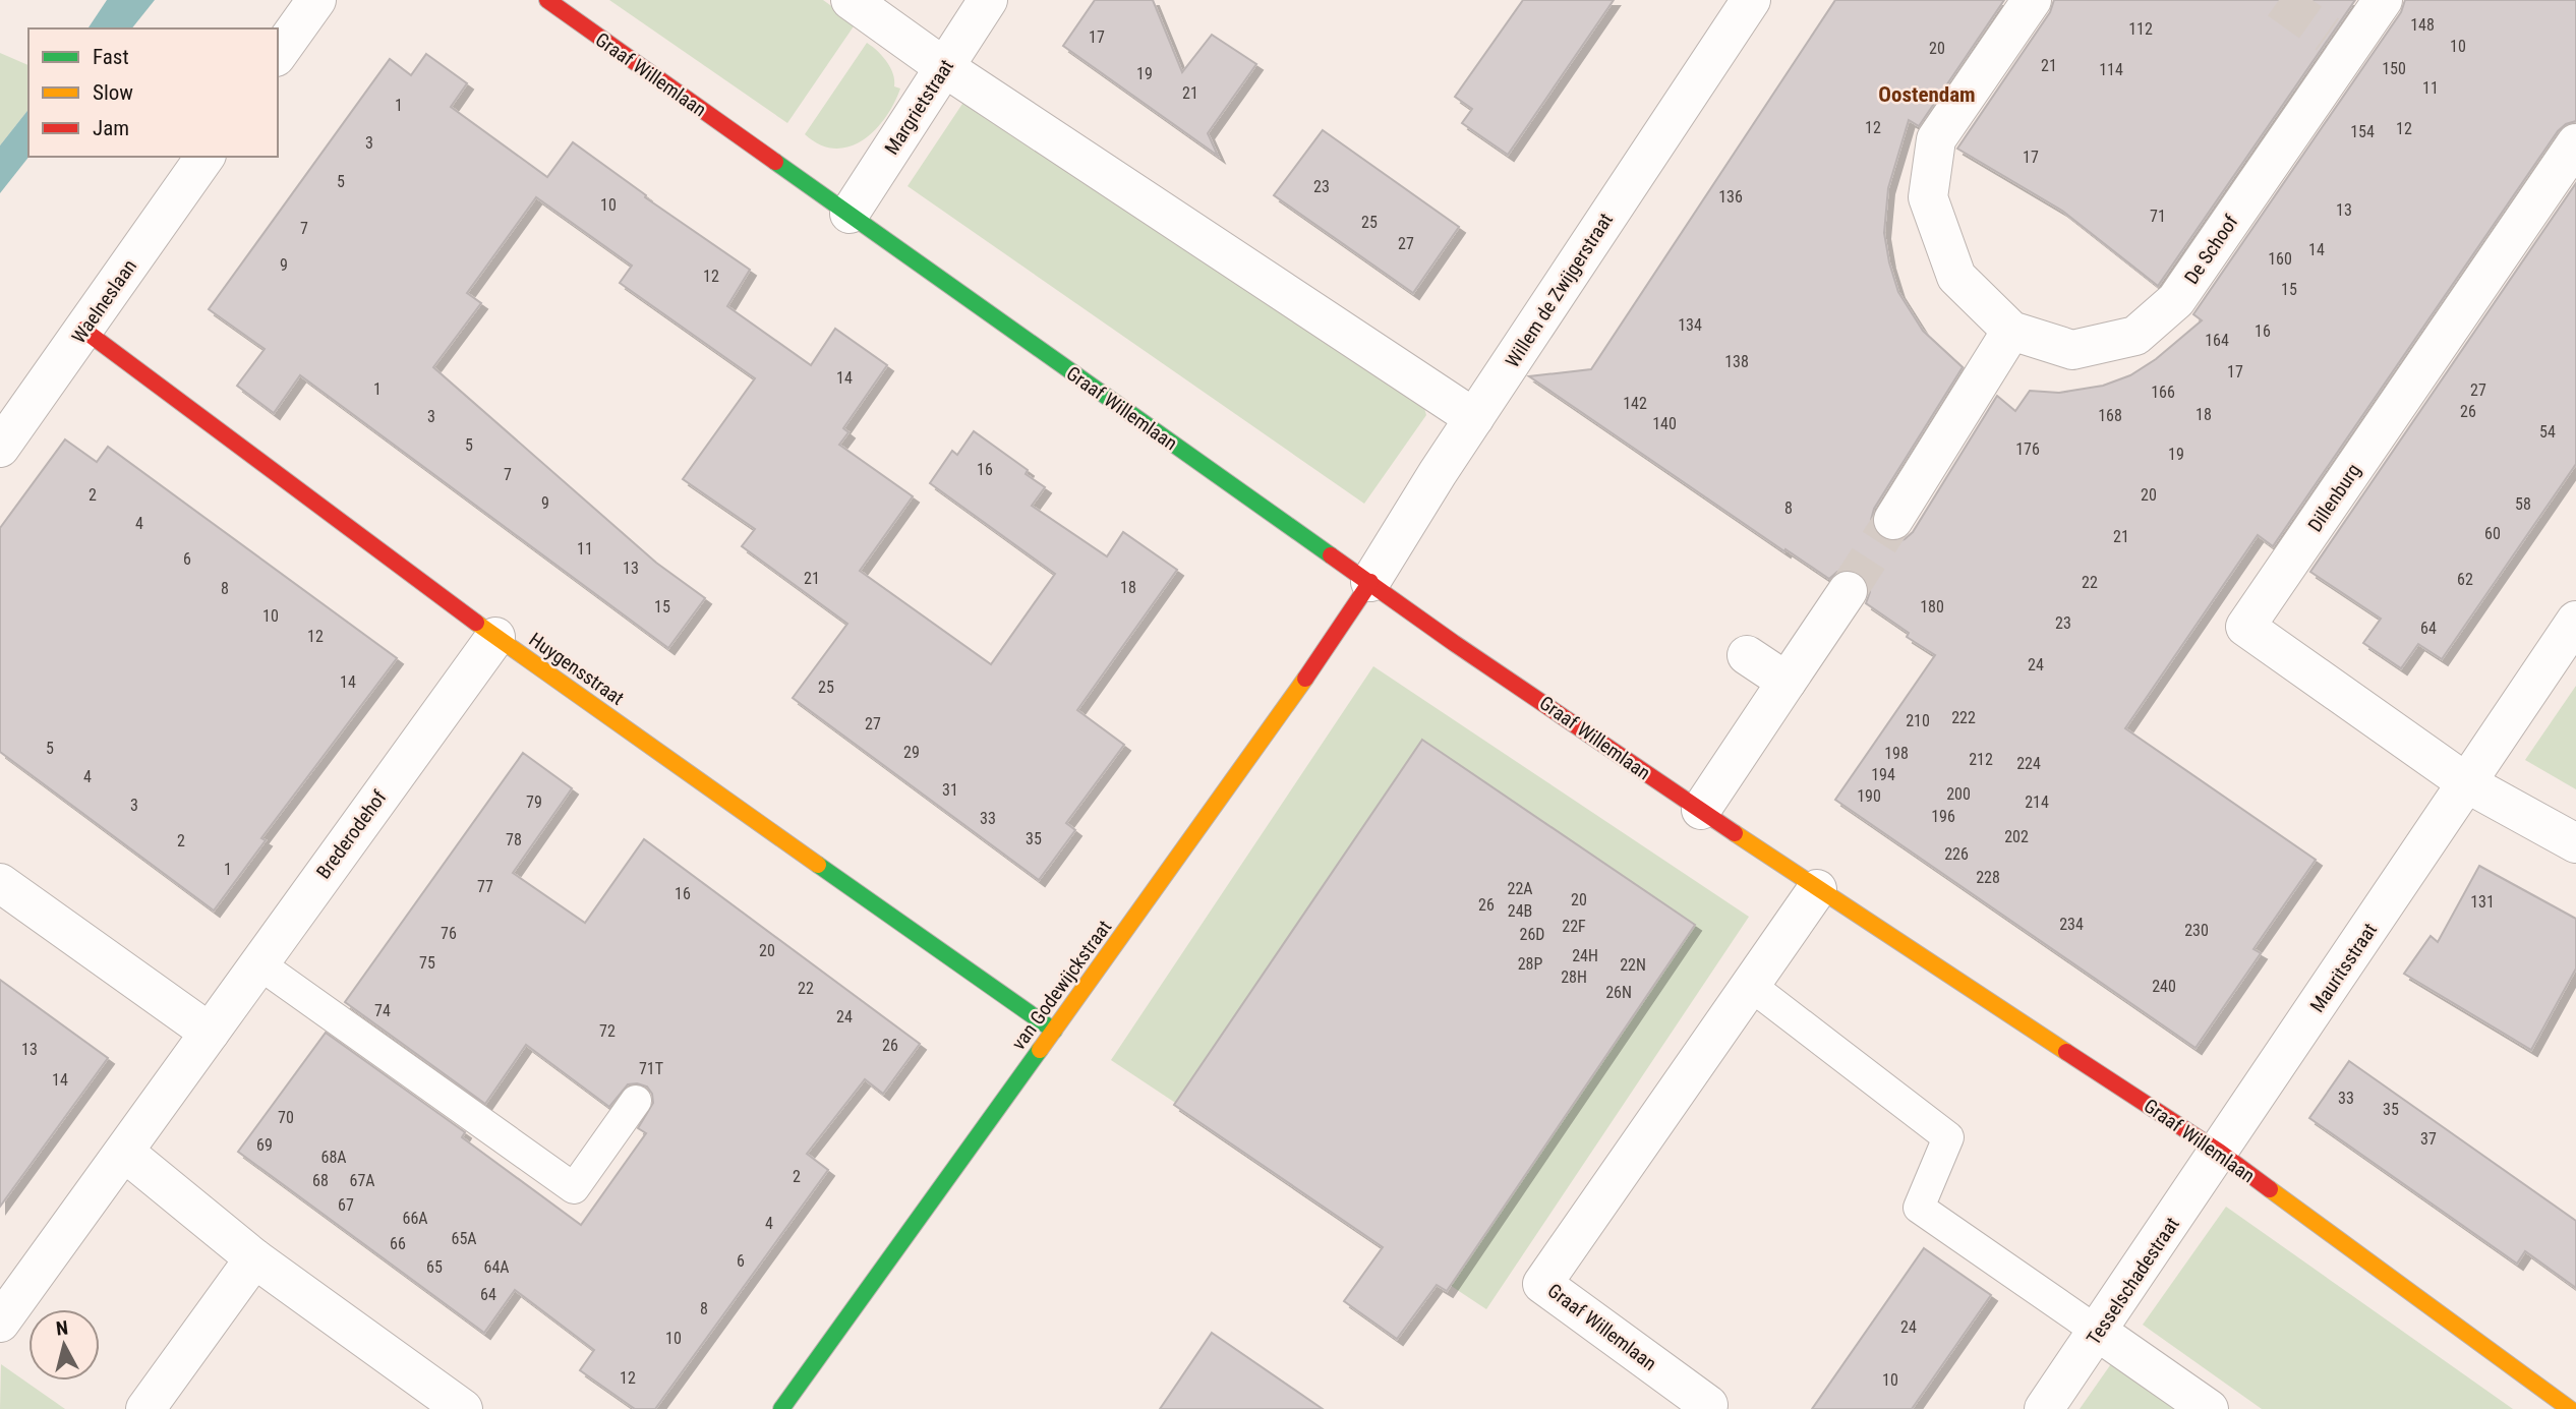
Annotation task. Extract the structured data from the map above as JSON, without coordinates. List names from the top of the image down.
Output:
{
  "streets": {
    "street": [
      "Graaf Willemlaan",
      "Margrietstraat",
      "De Schoof",
      "Willem de Zwijgerstraat",
      "Waelneslaan",
      "Dillenburg",
      "Huygensstraat",
      "Brederodehof",
      "Mauritsstraat",
      "van Godewijckstraat",
      "Tesselschadestraat"
    ]
  },
  "crossings": [
    ["Graaf Willemlaan", "Margrietstraat"],
    ["Graaf Willemlaan", "Willem de Zwijgerstraat"],
    ["Graaf Willemlaan", "Mauritsstraat"],
    ["Graaf Willemlaan", "van Godewijckstraat"],
    ["Graaf Willemlaan", "Tesselschadestraat"],
    ["Willem de Zwijgerstraat", "van Godewijckstraat"],
    ["Waelneslaan", "Huygensstraat"],
    ["Dillenburg", "Mauritsstraat"],
    ["Huygensstraat", "Brederodehof"],
    ["Huygensstraat", "van Godewijckstraat"],
    ["Mauritsstraat", "Tesselschadestraat"]
  ],
  "districts": ["Oostendam"],
  "house_numbers": [
    "148",
    "112",
    "17",
    "10",
    "20",
    "21",
    "150",
    "114",
    "19",
    "11",
    "21",
    "1",
    "12",
    "12",
    "154",
    "3",
    "17",
    "5",
    "23",
    "136",
    "10",
    "13",
    "71",
    "25",
    "7",
    "27",
    "14",
    "160",
    "9",
    "12",
    "15",
    "134",
    "16",
    "164",
    "138",
    "17",
    "14",
    "1",
    "27",
    "166",
    "142",
    "26",
    "18",
    "168",
    "3",
    "140",
    "54",
    "5",
    "176",
    "19",
    "16",
    "7",
    "2",
    "20",
    "9",
    "58",
    "8",
    "4",
    "60",
    "21",
    "11",
    "6",
    "13",
    "21",
    "62",
    "22",
    "18",
    "8",
    "15",
    "180",
    "10",
    "23",
    "64",
    "12",
    "24",
    "14",
    "25",
    "222",
    "210",
    "27",
    "5",
    "29",
    "198",
    "212",
    "224",
    "194",
    "4",
    "31",
    "200",
    "190",
    "79",
    "214",
    "3",
    "196",
    "33",
    "202",
    "35",
    "78",
    "2",
    "226",
    "1",
    "228",
    "77",
    "22A",
    "16",
    "20",
    "131",
    "26",
    "24B",
    "234",
    "22F",
    "230",
    "76",
    "26D",
    "20",
    "24H",
    "75",
    "28P",
    "22N",
    "28H",
    "240",
    "22",
    "26N",
    "74",
    "24",
    "72",
    "26",
    "13",
    "71T",
    "14",
    "33",
    "35",
    "70",
    "37",
    "69",
    "68A",
    "2",
    "68",
    "67A",
    "67",
    "66A",
    "4",
    "65A",
    "66",
    "6",
    "65",
    "64A",
    "64",
    "8",
    "24",
    "10",
    "12",
    "10"
  ],
  "legend": ["Fast", "Slow", "Jam"],
  "north": "top"
}
